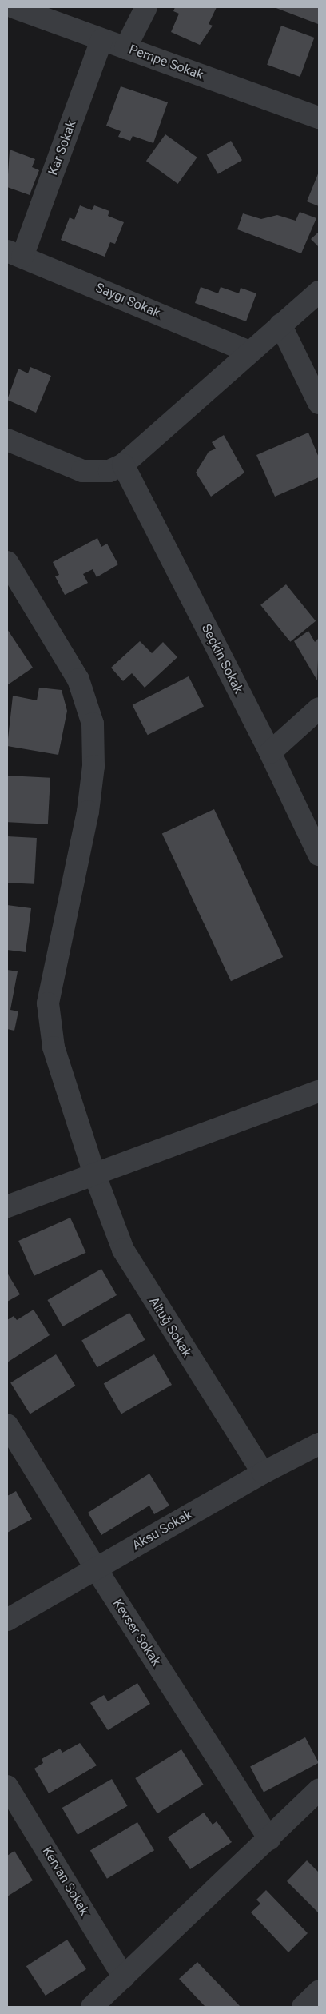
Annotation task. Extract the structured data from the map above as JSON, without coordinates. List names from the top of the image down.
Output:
{
  "streets": {
    "street": [
      "Pempe Sokak",
      "Kar Sokak",
      "Saygı Sokak",
      "Seçkin Sokak",
      "Altuğ Sokak",
      "Aksu Sokak",
      "Kevser Sokak",
      "Kervan Sokak"
    ]
  },
  "crossings": [
    ["Pempe Sokak", "Kar Sokak"],
    ["Kar Sokak", "Saygı Sokak"],
    ["Altuğ Sokak", "Aksu Sokak"],
    ["Aksu Sokak", "Kevser Sokak"]
  ]
}
